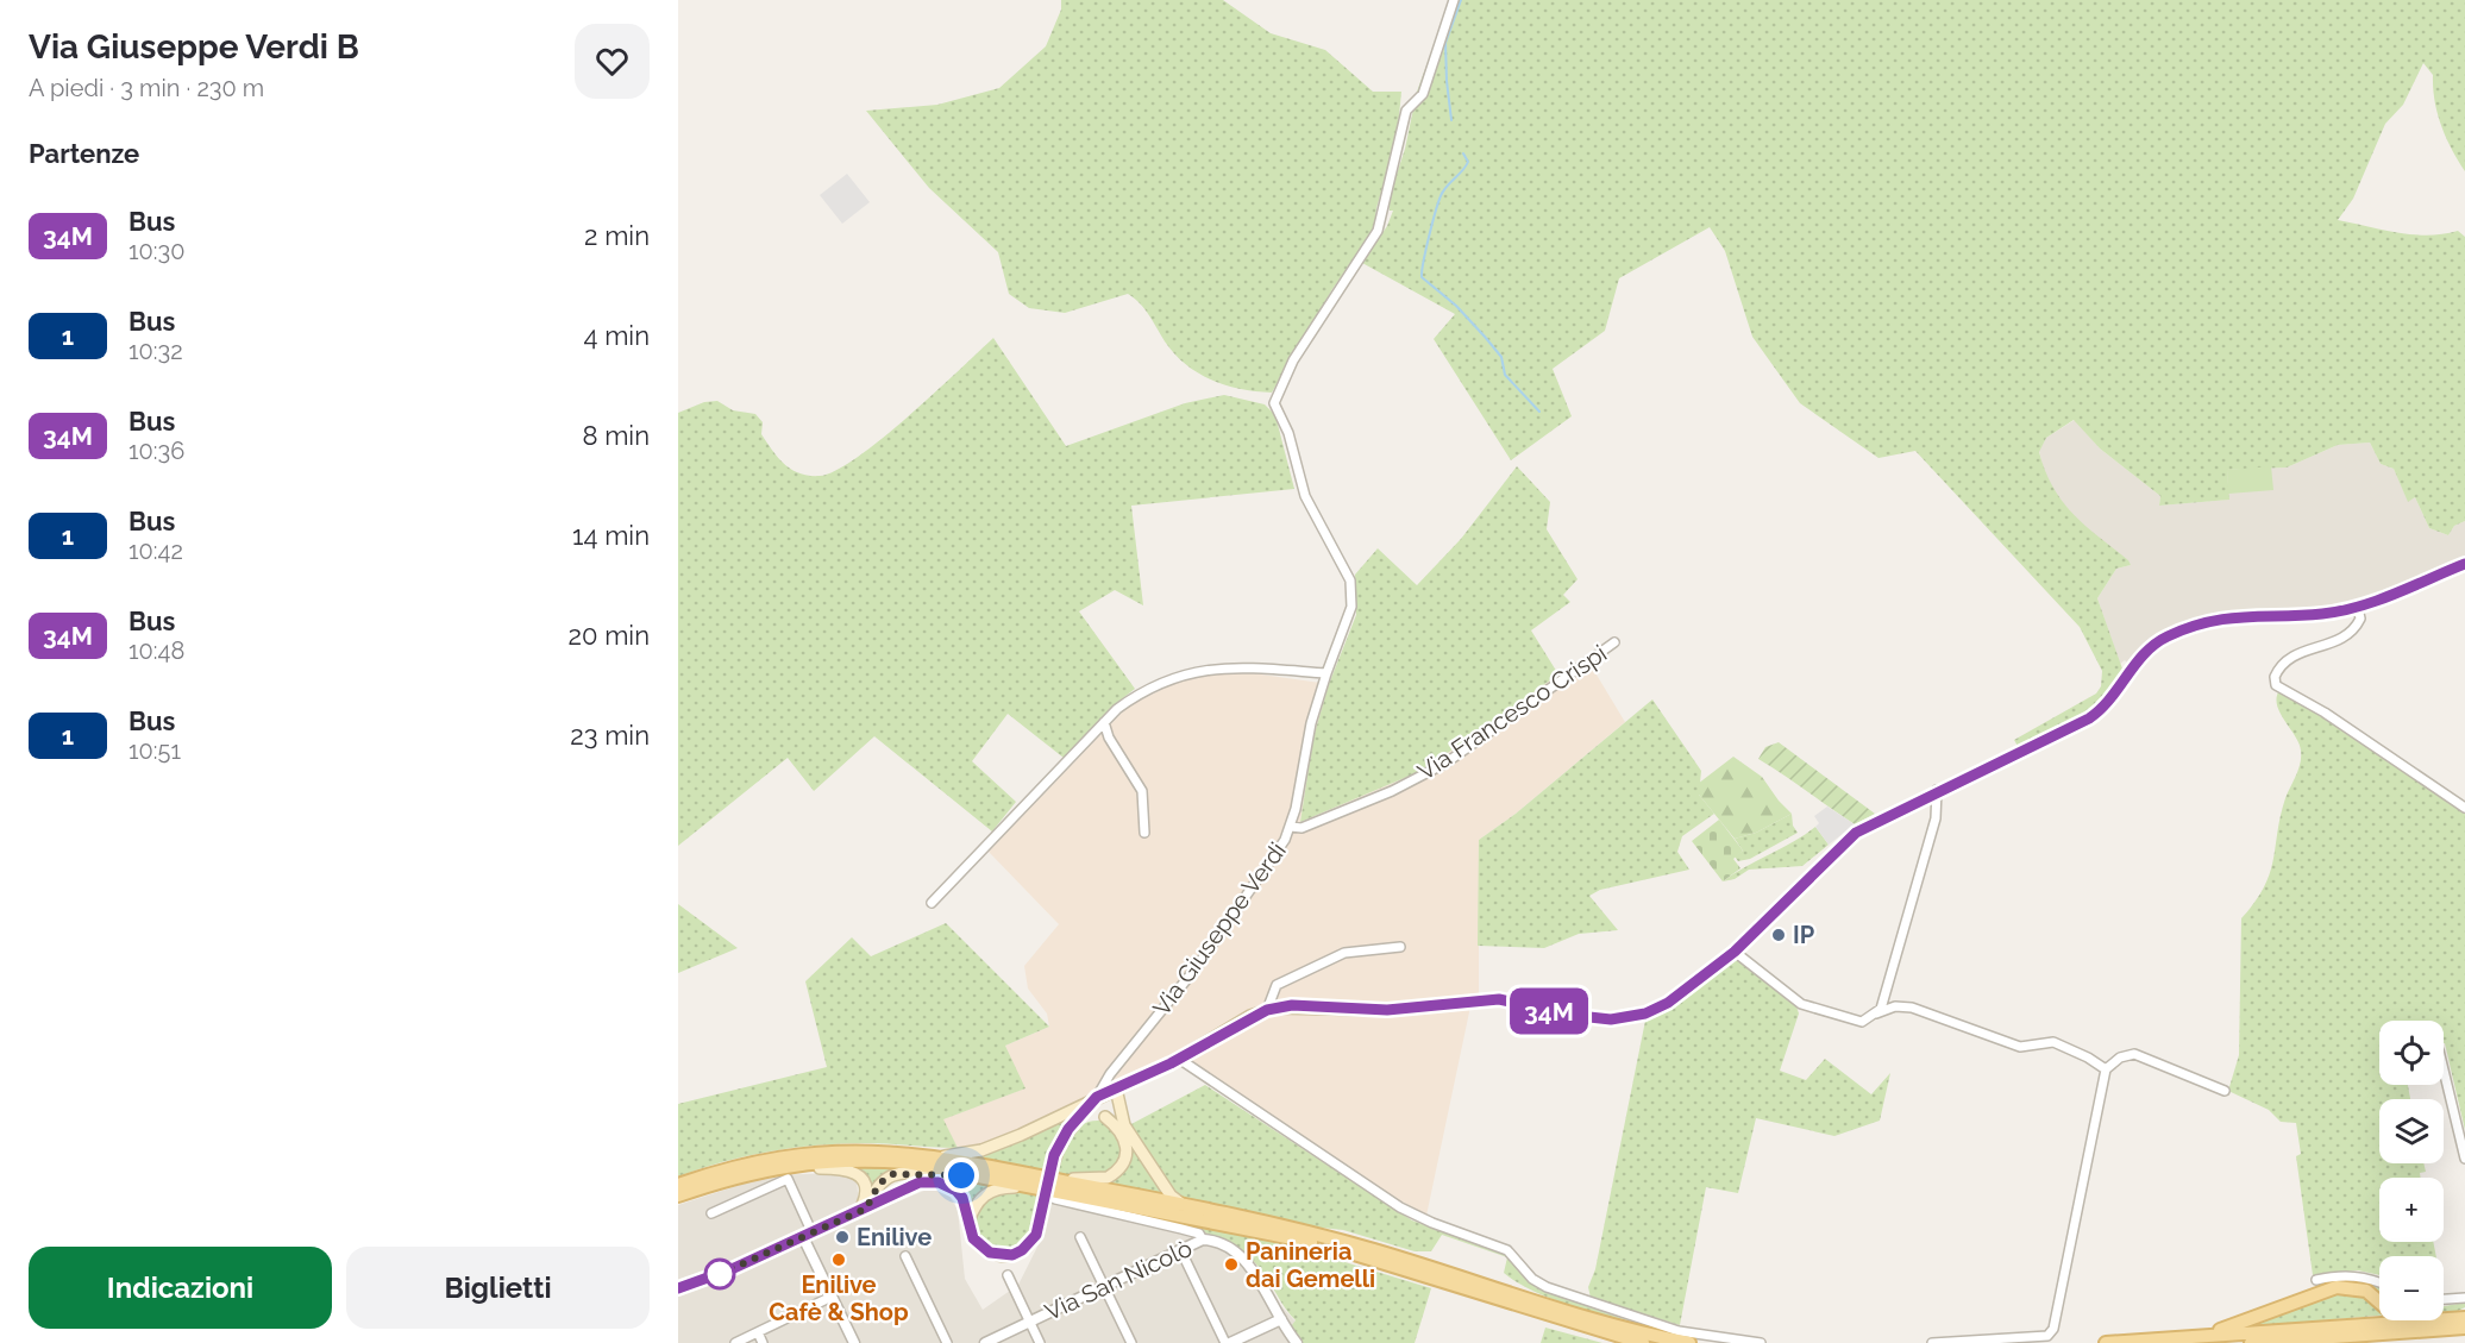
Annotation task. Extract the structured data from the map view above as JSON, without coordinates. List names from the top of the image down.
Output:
{
  "streets": {
    "street": ["Via Francesco Crispi", "Via Giuseppe Verdi", "Via San Nicolò"]
  },
  "crossings": [
    ["Via Francesco Crispi", "Via Giuseppe Verdi"]
  ],
  "places": [
    "IP",
    "Enilive",
    "Enilive Cafè & Shop",
    "Panineria dai Gemelli"
  ],
  "lines": ["bus line 34M"],
  "page": {
    "heading": [
      ["Via Giuseppe Verdi B", "A piedi · 3 min · 230 m"],
      "Partenze"
    ],
    "on_map": "34M",
    "list": [
      {
        "mark": "34M",
        "name": "Bus",
        "note": "10:30",
        "value": "2 min"
      },
      {
        "mark": "1",
        "name": "Bus",
        "note": "10:32",
        "value": "4 min"
      },
      {
        "mark": "34M",
        "name": "Bus",
        "note": "10:36",
        "value": "8 min"
      },
      {
        "mark": "1",
        "name": "Bus",
        "note": "10:42",
        "value": "14 min"
      },
      {
        "mark": "34M",
        "name": "Bus",
        "note": "10:48",
        "value": "20 min"
      },
      {
        "mark": "1",
        "name": "Bus",
        "note": "10:51",
        "value": "23 min"
      }
    ],
    "map_buttons": ["+", "−"],
    "buttons": ["Indicazioni", "Biglietti"]
  }
}
